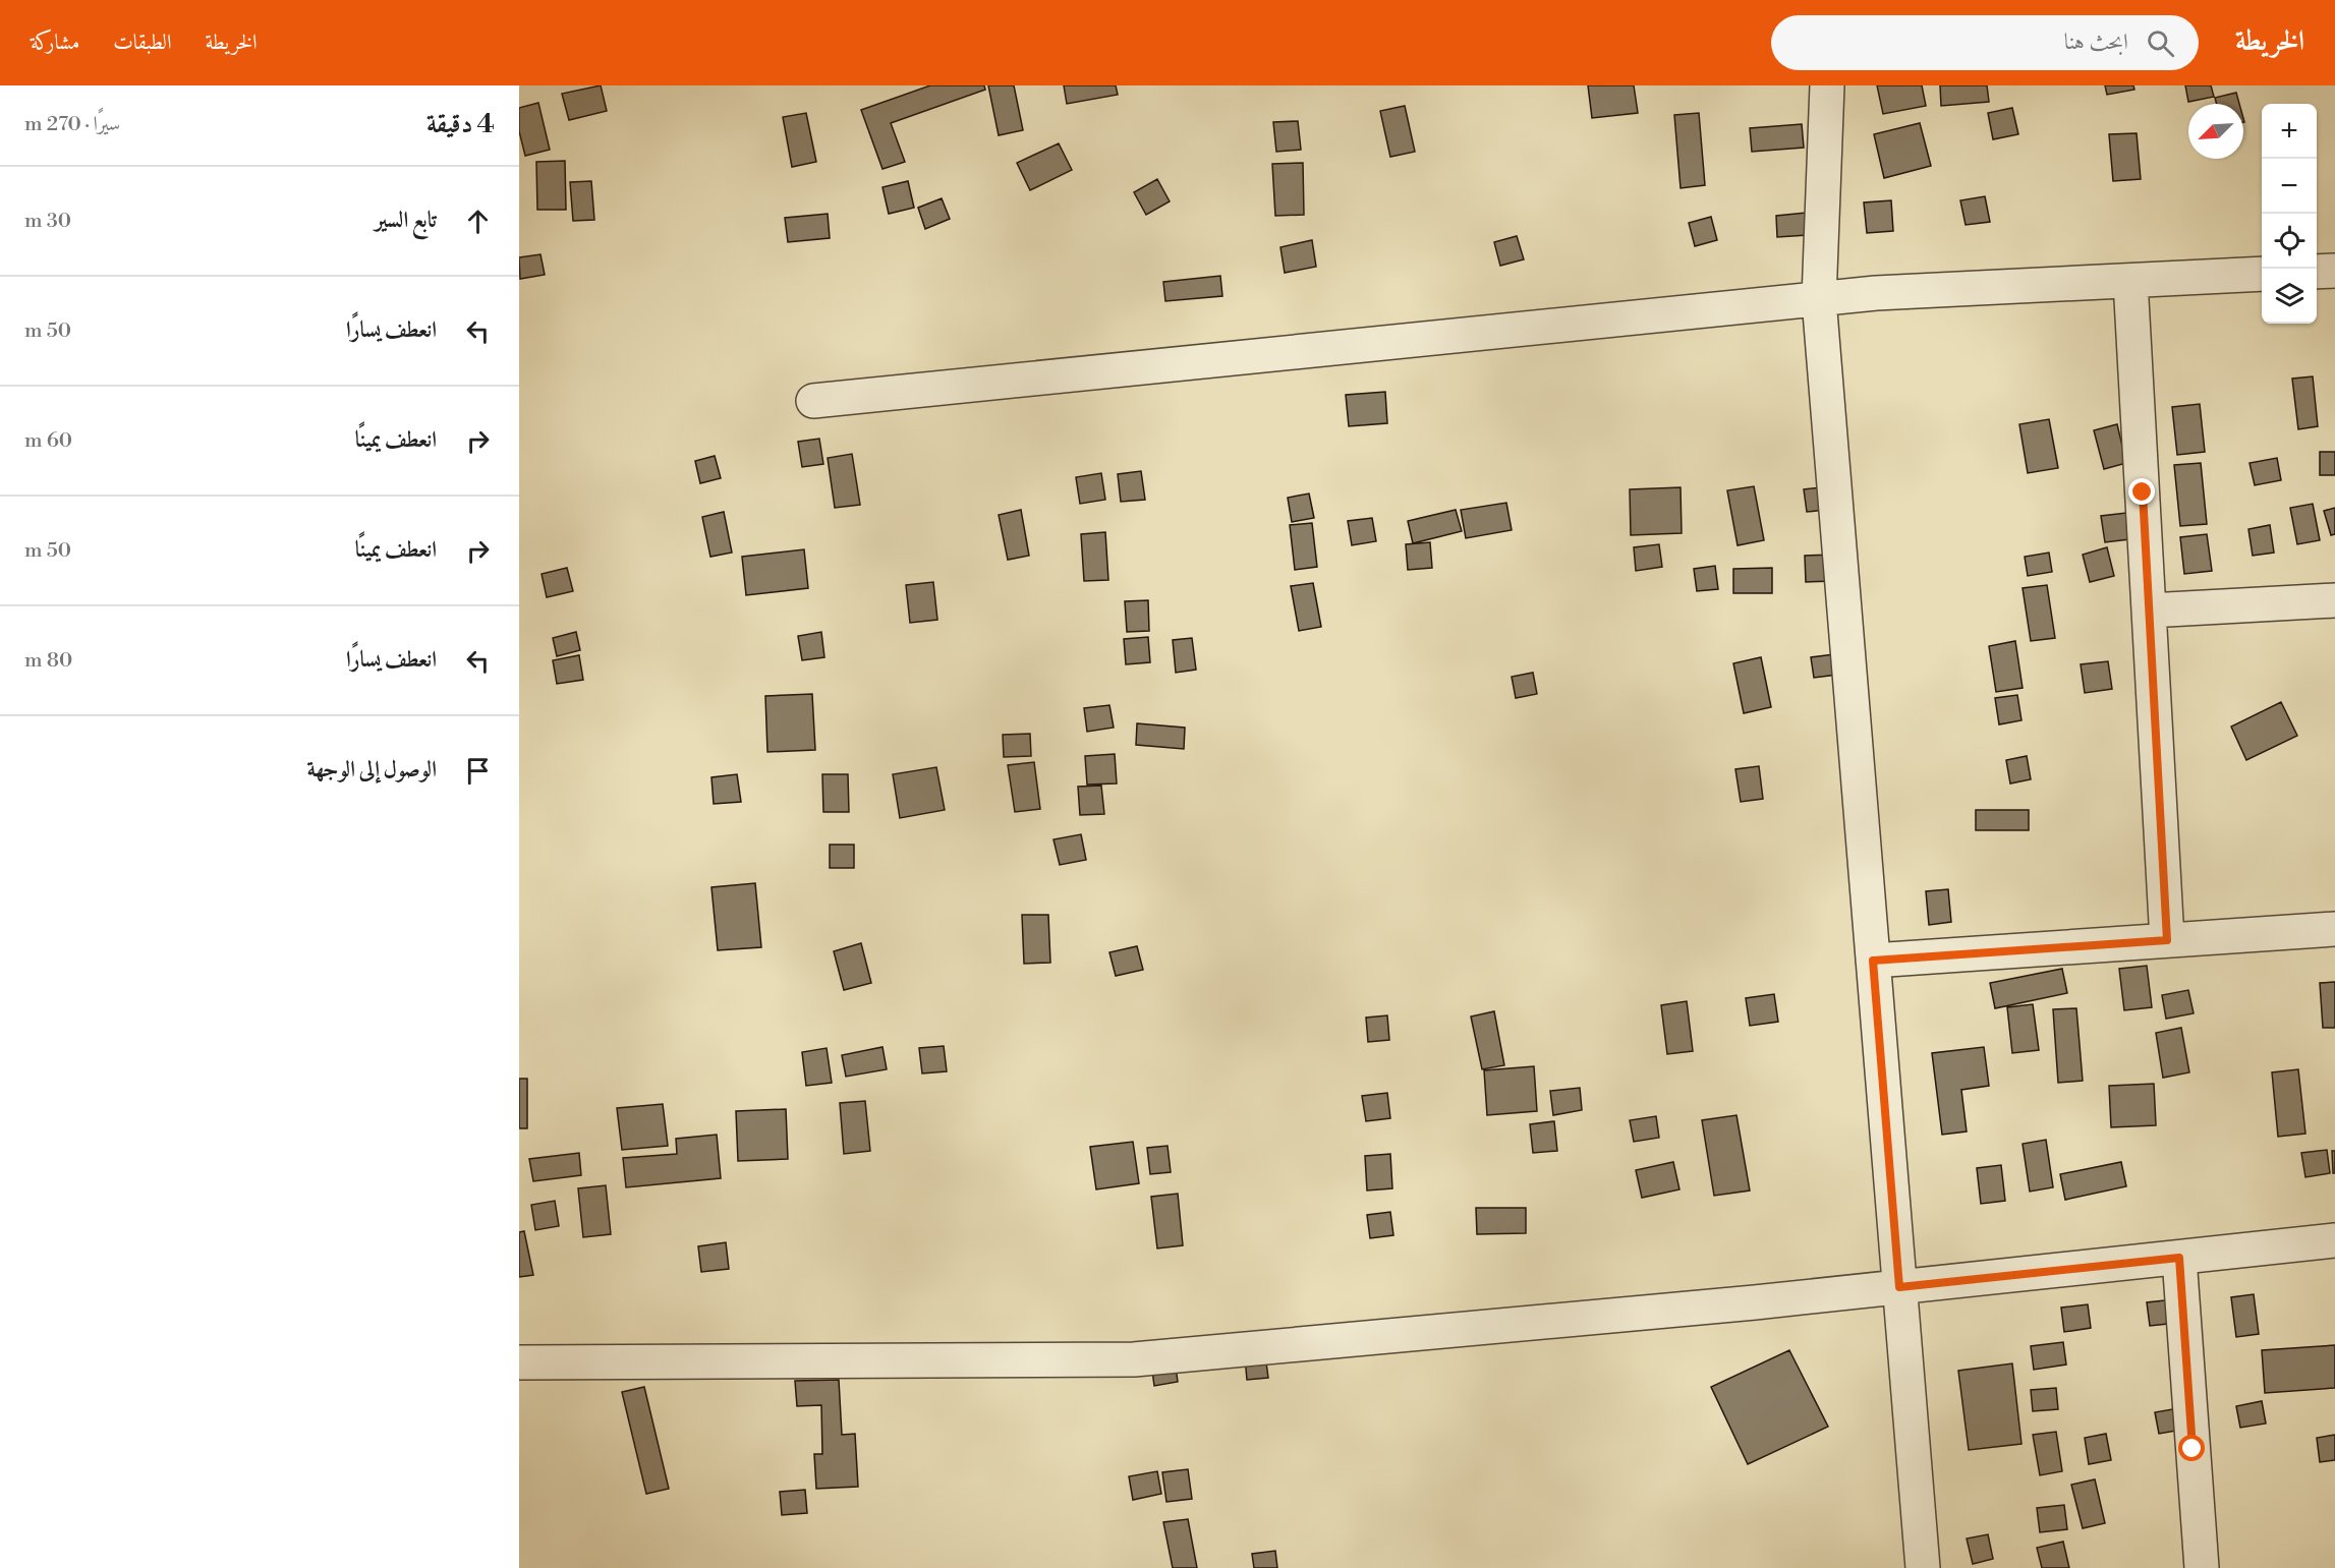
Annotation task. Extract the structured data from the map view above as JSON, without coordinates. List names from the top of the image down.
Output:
{
  "north": "bottom left",
  "page": {
    "header": "الخريطة",
    "search": "ابحث هنا",
    "nav": ["الخريطة", "الطبقات", "مشاركة"],
    "heading": ["4 دقيقة", "سيرًا · 270 m"],
    "map_buttons": ["+", "−"],
    "list": [
      ["تابع السير", "30 m"],
      ["انعطف يسارًا", "50 m"],
      ["انعطف يمينًا", "60 m"],
      ["انعطف يمينًا", "50 m"],
      ["انعطف يسارًا", "80 m"],
      "الوصول إلى الوجهة"
    ]
  }
}
